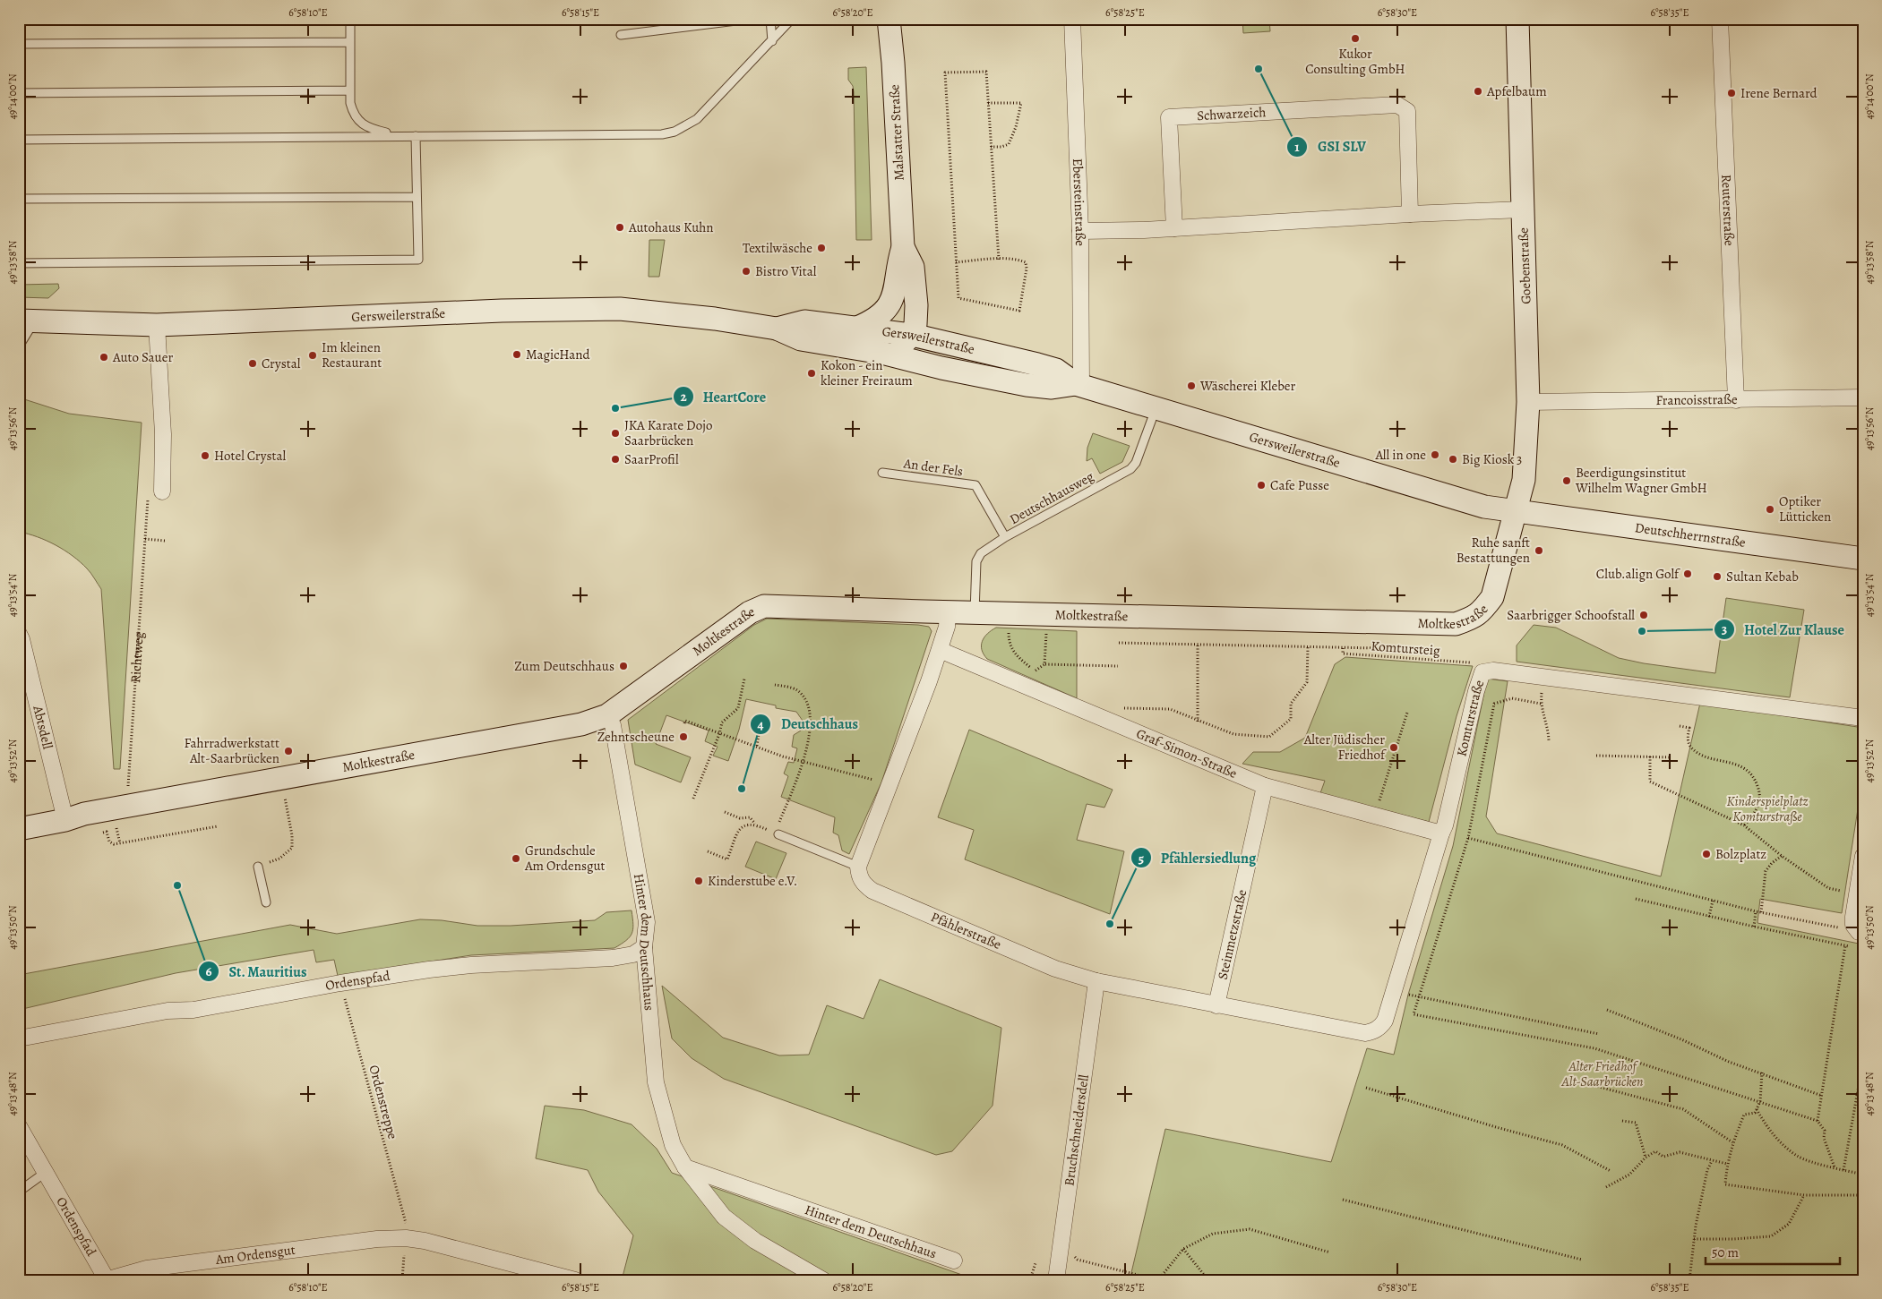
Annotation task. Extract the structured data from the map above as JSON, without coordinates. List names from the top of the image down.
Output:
{
  "streets": {
    "main road": [
      "Malstatter Straße",
      "Goebenstraße",
      "Gersweilerstraße",
      "Deutschherrnstraße",
      "Moltkestraße"
    ],
    "street": [
      "Schwarzeich",
      "Ebersteinstraße",
      "Reuterstraße",
      "Francoisstraße",
      "Komturstraße",
      "Abtsdell",
      "Graf-Simon-Straße",
      "Pfählerstraße",
      "Steinmetzstraße",
      "Hinter dem Deutschhaus",
      "Ordenspfad",
      "Bruchschneidersdell",
      "Am Ordensgut"
    ],
    "lane": ["An der Fels", "Deutschhausweg"],
    "path": ["Komtursteig", "Richtweg", "Ordenstreppe"]
  },
  "crossings": [
    ["Malstatter Straße", "Gersweilerstraße"],
    ["Ebersteinstraße", "Gersweilerstraße"],
    ["Reuterstraße", "Francoisstraße"],
    ["Goebenstraße", "Gersweilerstraße"],
    ["Goebenstraße", "Francoisstraße"],
    ["Goebenstraße", "Deutschherrnstraße"],
    ["Goebenstraße", "Moltkestraße"],
    ["Gersweilerstraße", "Deutschhausweg"],
    ["Gersweilerstraße", "Deutschherrnstraße"],
    ["Gersweilerstraße", "Moltkestraße"],
    ["An der Fels", "Deutschhausweg"],
    ["Deutschhausweg", "Moltkestraße"],
    ["Deutschherrnstraße", "Moltkestraße"],
    ["Moltkestraße", "Abtsdell"],
    ["Moltkestraße", "Hinter dem Deutschhaus"],
    ["Komturstraße", "Graf-Simon-Straße"],
    ["Komturstraße", "Pfählerstraße"],
    ["Graf-Simon-Straße", "Steinmetzstraße"],
    ["Pfählerstraße", "Steinmetzstraße"],
    ["Pfählerstraße", "Bruchschneidersdell"],
    ["Hinter dem Deutschhaus", "Ordenspfad"],
    ["Ordenspfad", "Ordenstreppe"],
    ["Ordenspfad", "Am Ordensgut"],
    ["Ordenstreppe", "Am Ordensgut"]
  ],
  "parks": ["Kinderspielplatz Komturstraße", "Alter Friedhof Alt-Saarbrücken"],
  "places": [
    "Kukor Consulting GmbH",
    "GSI SLV",
    "Apfelbaum",
    "Irene Bernard",
    "Autohaus Kuhn",
    "Textilwäsche",
    "Bistro Vital",
    "MagicHand",
    "Im kleinen Restaurant",
    "Auto Sauer",
    "Crystal",
    "Kokon - ein kleiner Freiraum",
    "Wäscherei Kleber",
    "HeartCore",
    "JKA Karate Dojo Saarbrücken",
    "All in one",
    "Hotel Crystal",
    "SaarProfil",
    "Big Kiosk 3",
    "Beerdigungsinstitut Wilhelm Wagner GmbH",
    "Cafe Pusse",
    "Optiker Lütticken",
    "Ruhe sanft Bestattungen",
    "Club.align Golf",
    "Sultan Kebab",
    "Saarbrigger Schoofstall",
    "Hotel Zur Klause",
    "Zum Deutschhaus",
    "Zehntscheune",
    "Alter Jüdischer Friedhof",
    "Fahrradwerkstatt Alt-Saarbrücken",
    "Deutschhaus",
    "Bolzplatz",
    "Grundschule Am Ordensgut",
    "Kinderstube e.V.",
    "St. Mauritius",
    "Pfählersiedlung"
  ],
  "scale_bar": "50 m",
  "coordinates": [
    "6°58'10\"E",
    "6°58'15\"E",
    "6°58'20\"E",
    "6°58'25\"E",
    "6°58'30\"E",
    "6°58'35\"E",
    "49°14'00\"N",
    "49°13'58\"N",
    "49°13'56\"N",
    "49°13'54\"N",
    "49°13'52\"N",
    "49°13'50\"N",
    "49°13'48\"N"
  ]
}
